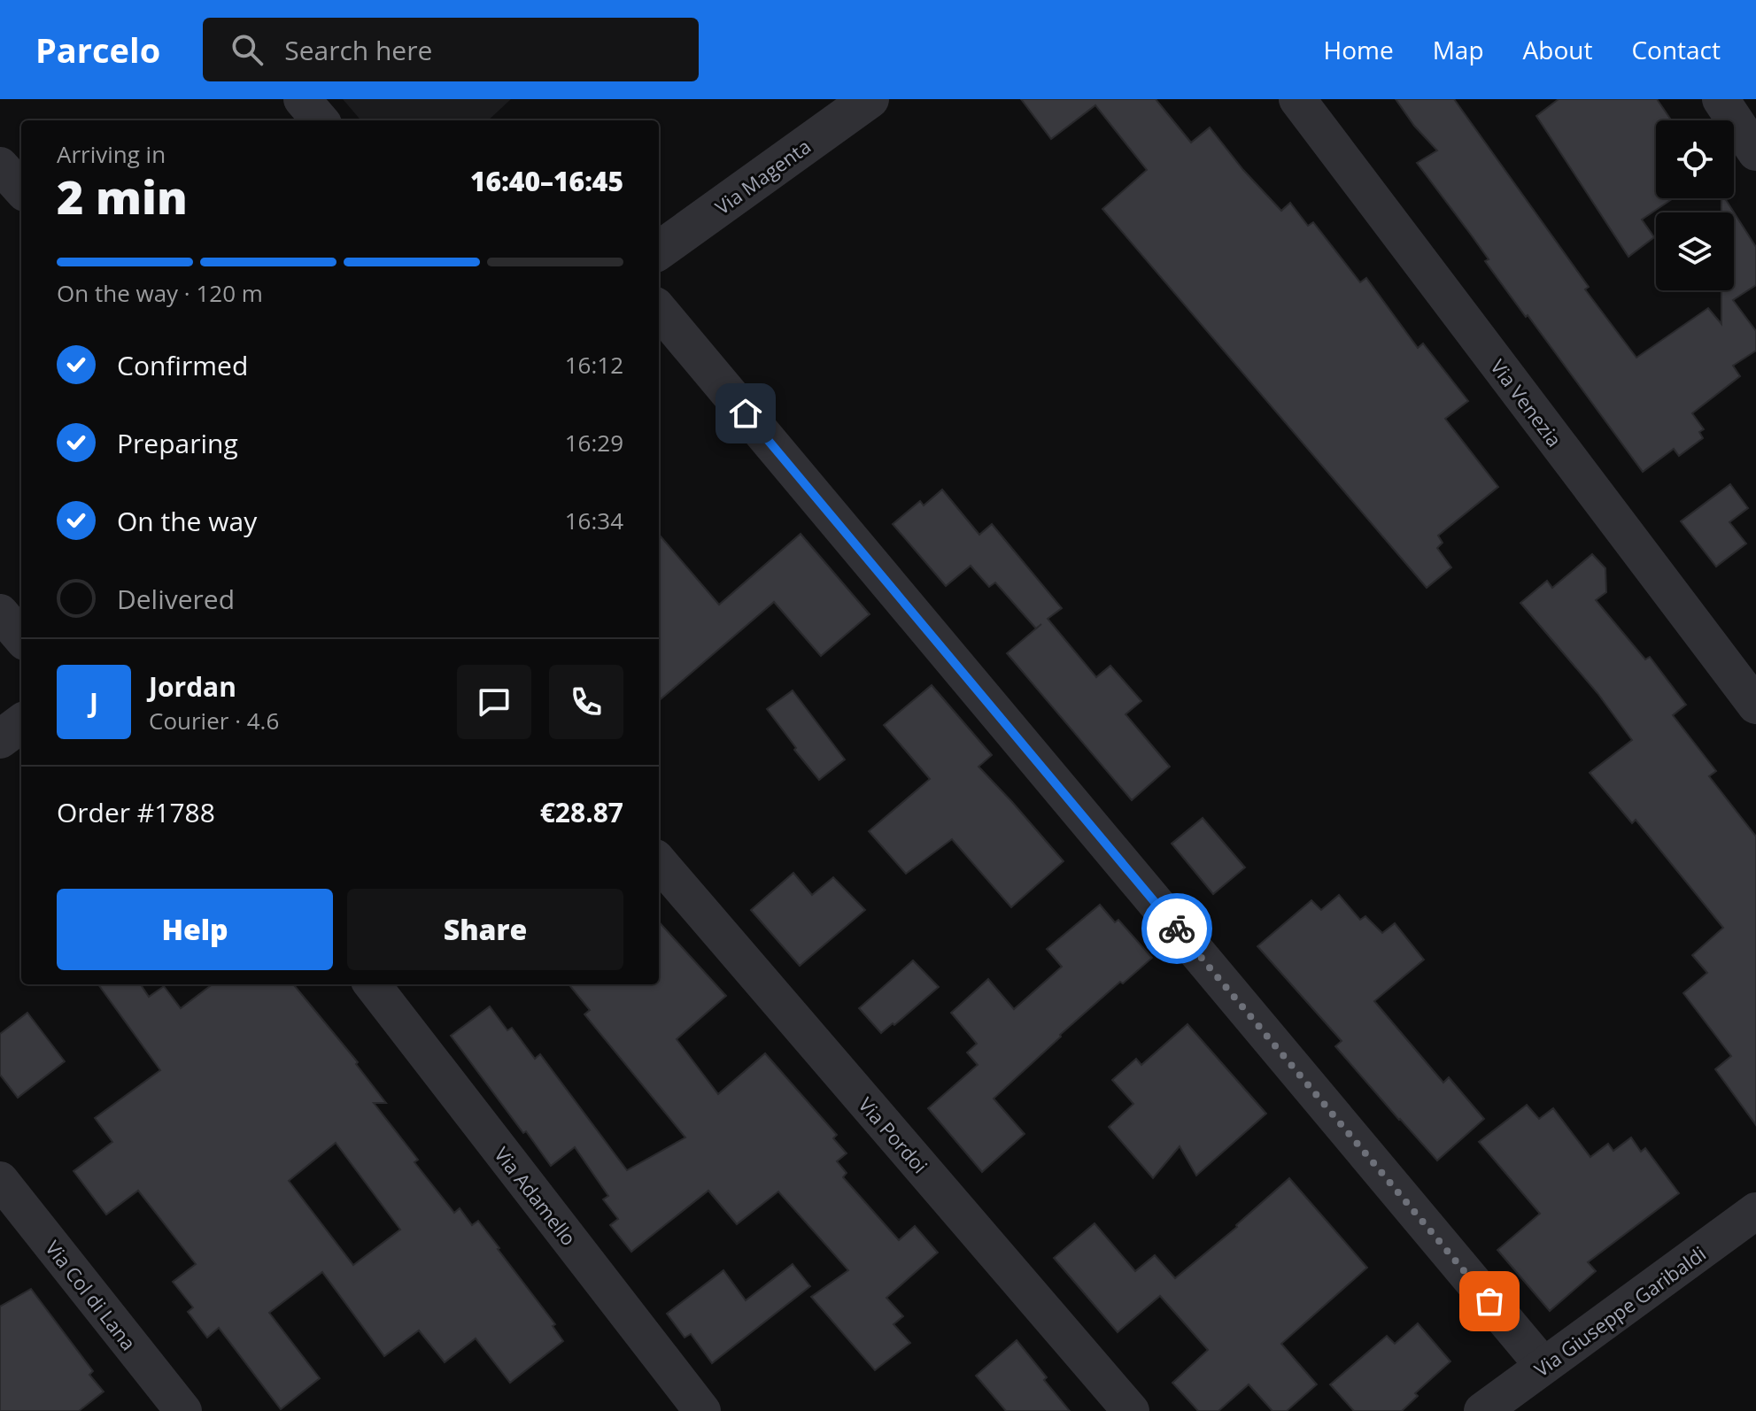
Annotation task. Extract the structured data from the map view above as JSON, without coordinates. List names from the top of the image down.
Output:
{
  "streets": {
    "street": [
      "Via Magenta",
      "Via Venezia",
      "Via Pordoi",
      "Via Adamello",
      "Via Col di Lana",
      "Via Giuseppe Garibaldi"
    ]
  },
  "page": {
    "header": "Parcelo",
    "search": "Search here",
    "nav": [
      "Home",
      "Map",
      "About",
      "Contact"
    ],
    "heading": ["2 min", "Arriving in", "16:40–16:45"],
    "panel": [
      "Jordan",
      "Courier · 4.6",
      "Order #1788",
      "€28.87"
    ],
    "bar": "On the way · 120 m",
    "list": [
      ["Confirmed", "16:12"],
      ["Preparing", "16:29"],
      ["On the way", "16:34"],
      "Delivered"
    ],
    "round": "J",
    "buttons": ["Help", "Share"]
  }
}
